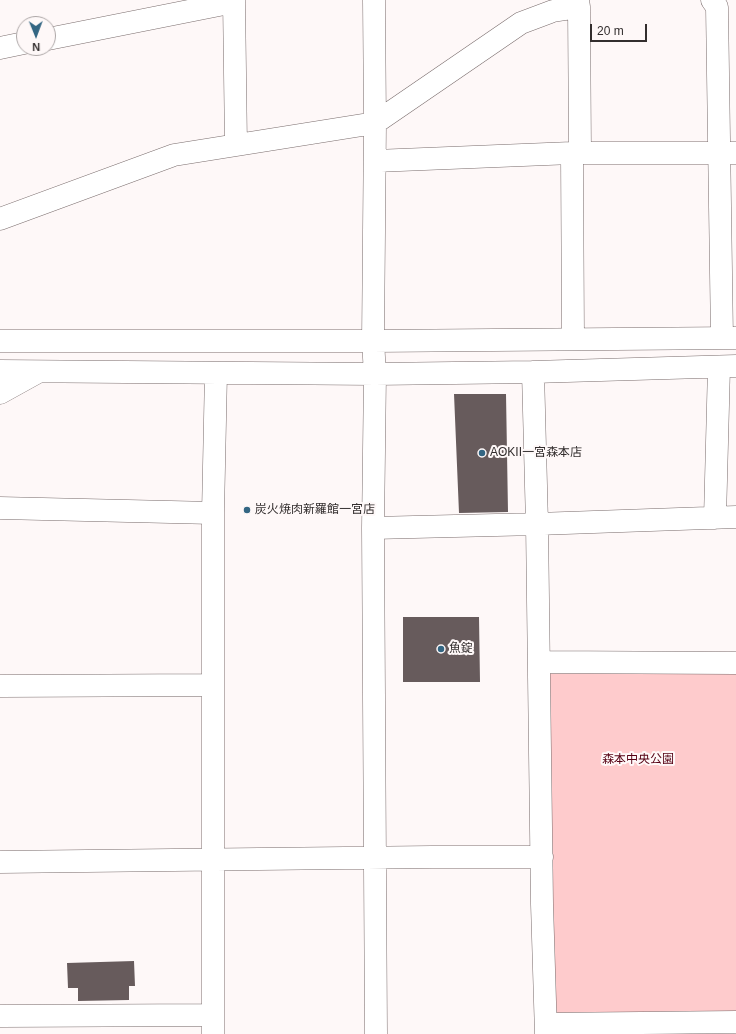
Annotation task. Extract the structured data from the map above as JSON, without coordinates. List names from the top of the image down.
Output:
{
  "parks": ["森本中央公園"],
  "places": ["AOKII一宮森本店", "炭火焼肉新羅館一宮店", "魚錠"],
  "scale_bar": "20 m",
  "north": "bottom"
}
